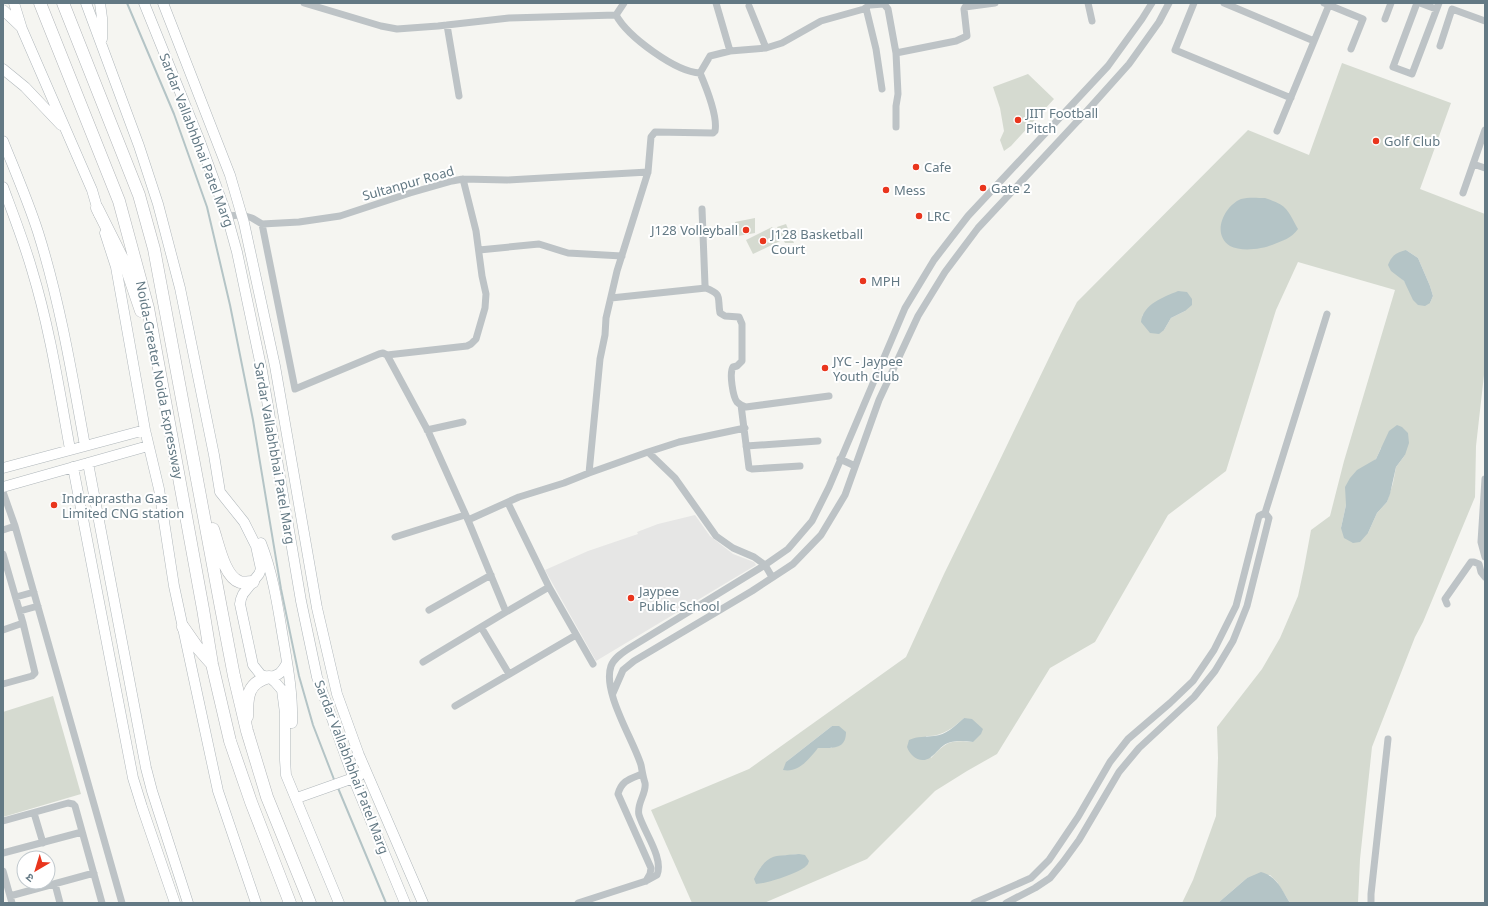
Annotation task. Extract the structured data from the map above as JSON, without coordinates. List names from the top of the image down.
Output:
{
  "streets": {
    "highway": ["Noida-Greater Noida Expressway"],
    "street": ["Sardar Vallabhbhai Patel Marg", "Sultanpur Road"]
  },
  "crossings": [
    ["Sardar Vallabhbhai Patel Marg", "Sultanpur Road"]
  ],
  "places": [
    "JIIT Football Pitch",
    "Golf Club",
    "Cafe",
    "Gate 2",
    "Mess",
    "LRC",
    "J128 Volleyball",
    "J128 Basketball Court",
    "MPH",
    "JYC - Jaypee Youth Club",
    "Indraprastha Gas Limited CNG station",
    "Jaypee Public School"
  ],
  "north": "bottom left"
}
